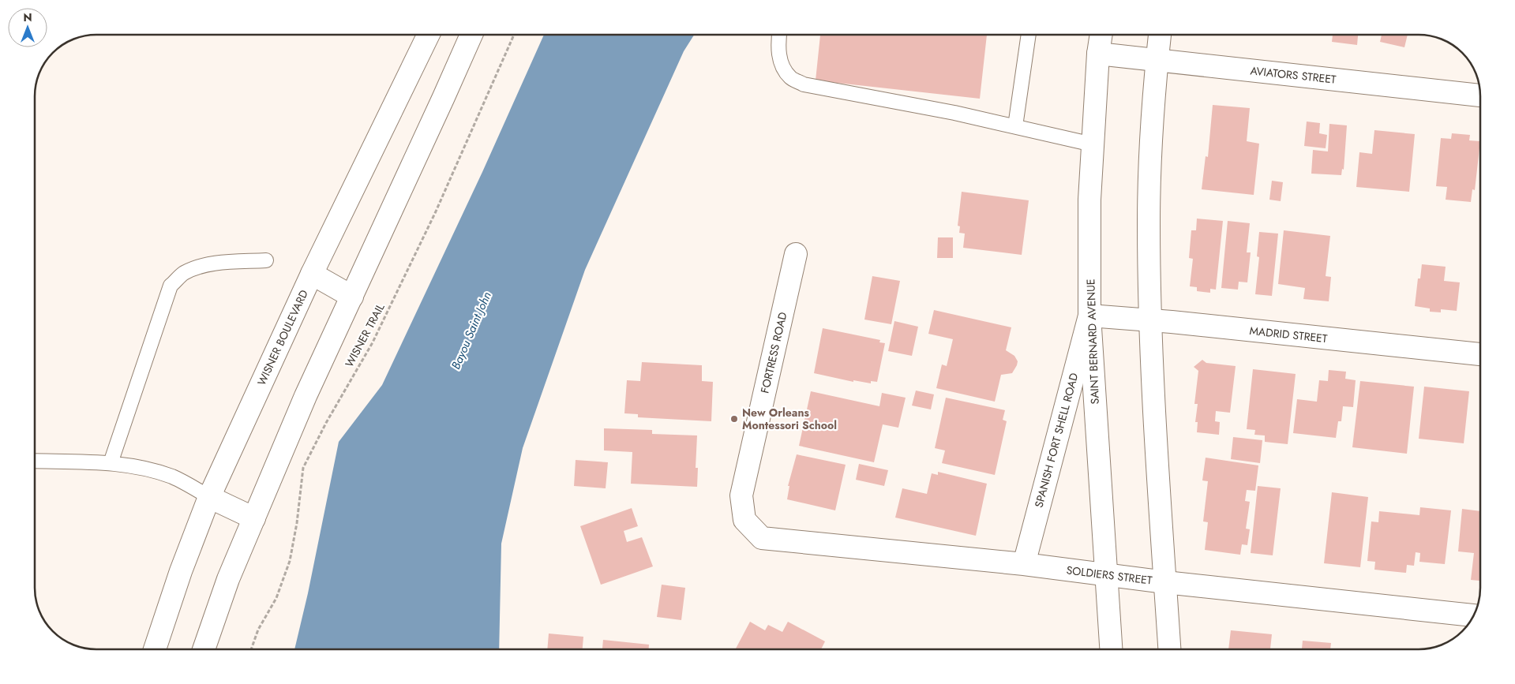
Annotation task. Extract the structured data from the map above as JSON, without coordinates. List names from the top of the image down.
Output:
{
  "streets": {
    "street": [
      "AVIATORS STREET",
      "MADRID STREET",
      "WISNER BOULEVARD",
      "SAINT BERNARD AVENUE",
      "FORTRESS ROAD",
      "SPANISH FORT SHELL ROAD",
      "SOLDIERS STREET"
    ],
    "path": ["WISNER TRAIL"]
  },
  "crossings": [
    ["AVIATORS STREET", "SAINT BERNARD AVENUE"],
    ["MADRID STREET", "SAINT BERNARD AVENUE"],
    ["MADRID STREET", "SPANISH FORT SHELL ROAD"],
    ["SAINT BERNARD AVENUE", "SPANISH FORT SHELL ROAD"],
    ["SAINT BERNARD AVENUE", "SOLDIERS STREET"],
    ["FORTRESS ROAD", "SOLDIERS STREET"],
    ["SPANISH FORT SHELL ROAD", "SOLDIERS STREET"]
  ],
  "water": ["Bayou Saint John"],
  "places": ["New Orleans Montessori School"],
  "north": "top"
}
